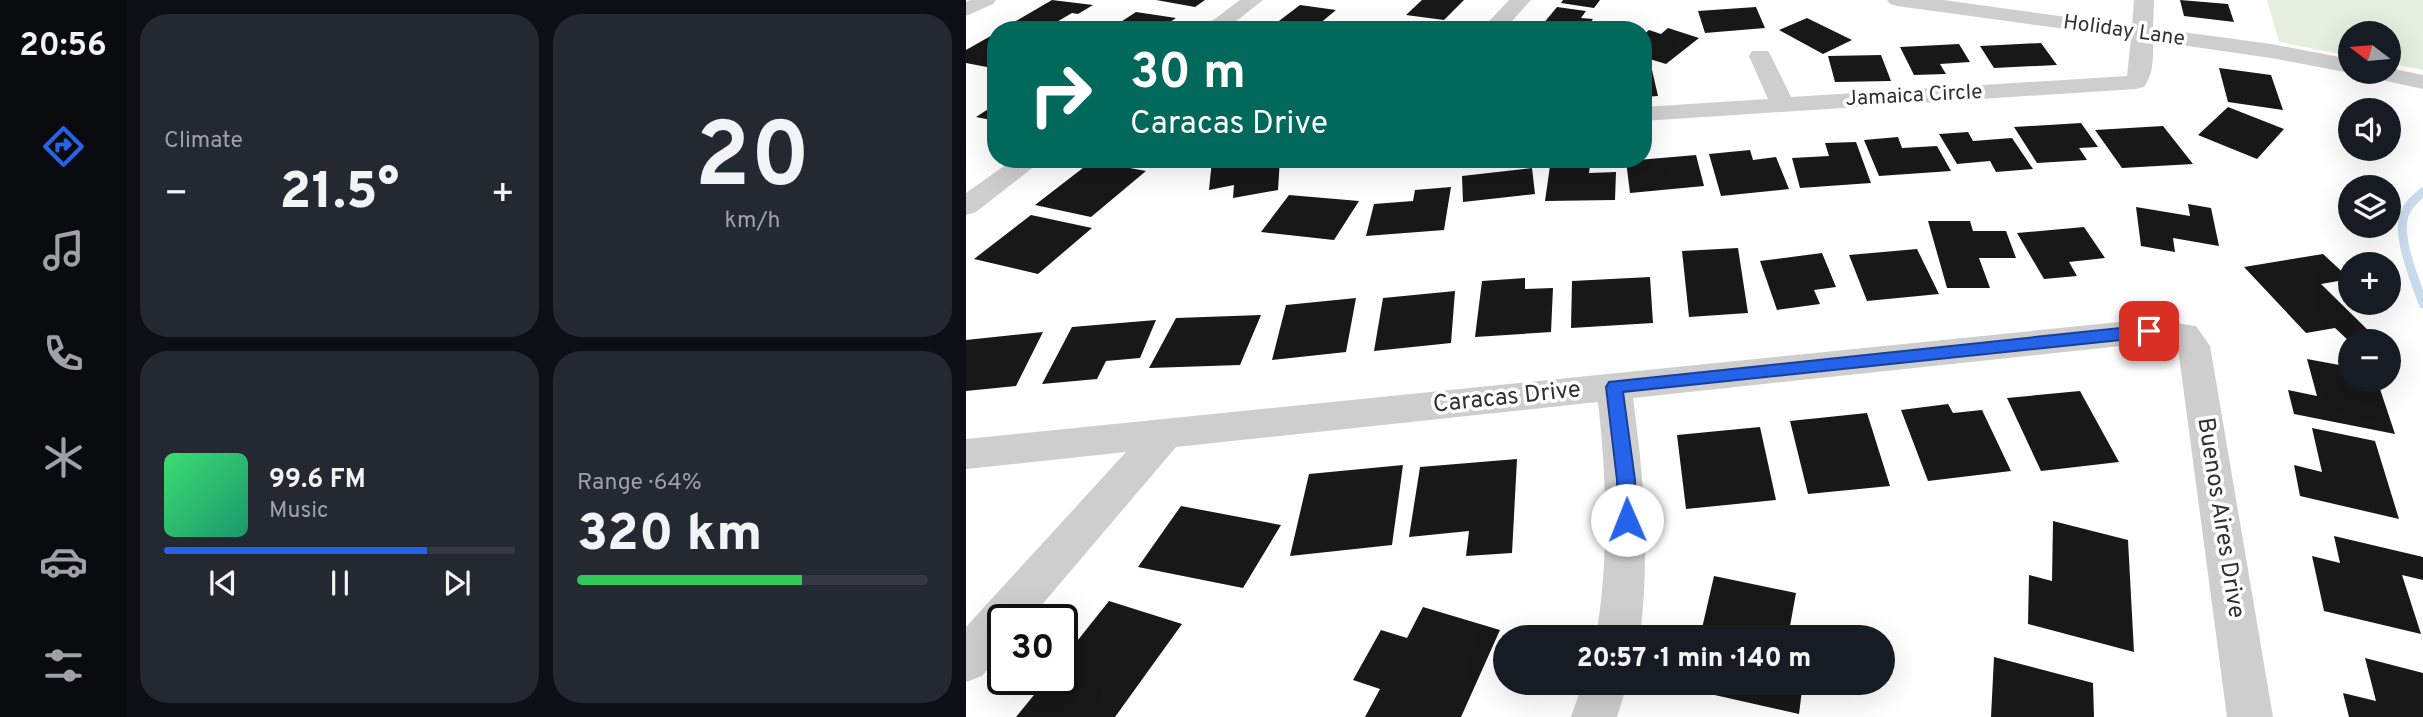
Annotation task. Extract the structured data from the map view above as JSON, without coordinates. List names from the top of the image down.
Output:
{
  "streets": {
    "street": [
      "Holiday Lane",
      "Jamaica Circle",
      "Caracas Drive",
      "Buenos Aires Drive"
    ]
  },
  "crossings": [
    ["Holiday Lane", "Jamaica Circle"],
    ["Caracas Drive", "Buenos Aires Drive"]
  ],
  "north": "left",
  "page": {
    "tabs": "20:56",
    "tile": [
      "Climate",
      ["20", "km/h"],
      ["Range · 64%", "320 km"]
    ],
    "map_buttons": ["+", "−"],
    "turn": ["30 m", "Caracas Drive"],
    "heat": ["−", "21.5°", "+"],
    "song": ["99.6 FM", "Music"],
    "limit": "30",
    "trip": "20:57 · 1 min · 140 m"
  }
}
